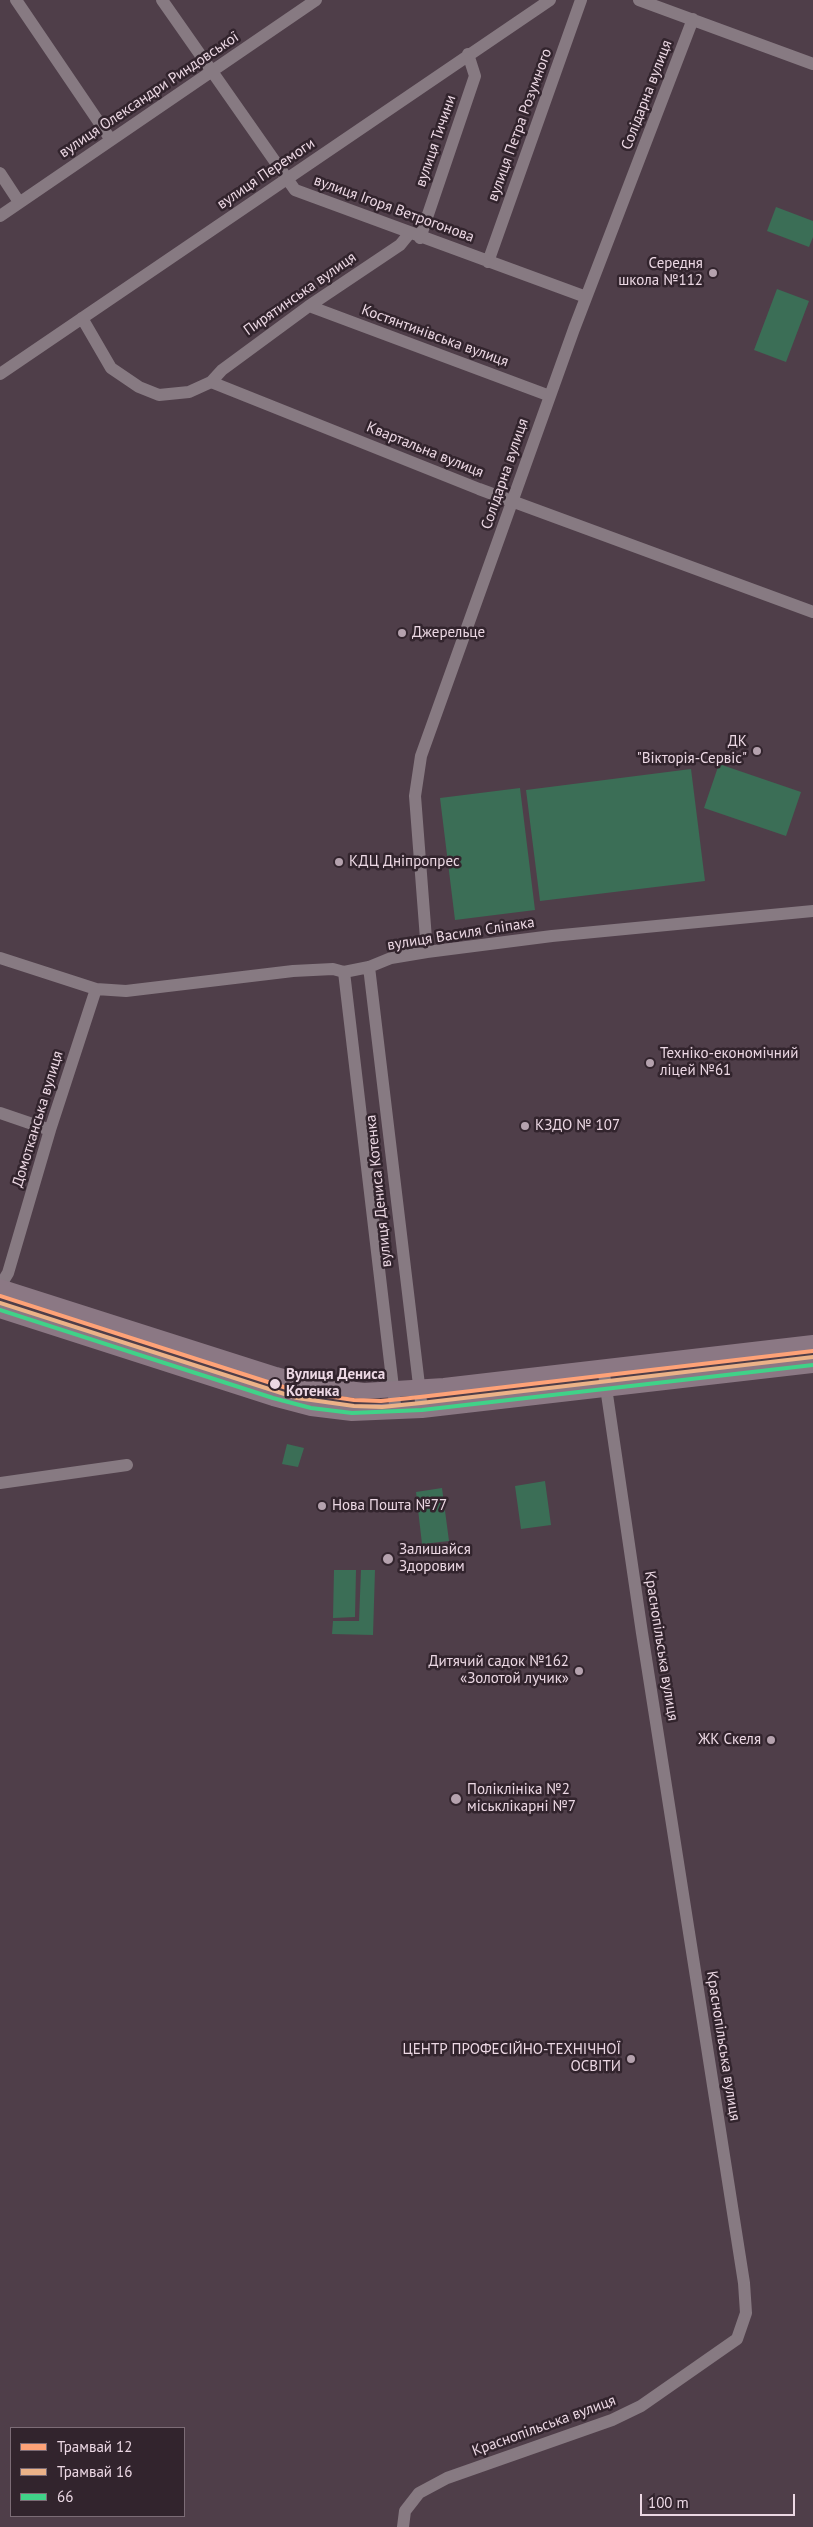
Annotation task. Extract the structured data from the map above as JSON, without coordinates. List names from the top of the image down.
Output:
{
  "streets": {
    "street": [
      "вулиця Олександри Риндовської",
      "Солідарна вулиця",
      "вулиця Петра Розумного",
      "вулиця Тичини",
      "вулиця Перемоги",
      "вулиця Ігоря Ветрогонова",
      "Пирятинська вулиця",
      "Костянтинівська вулиця",
      "Квартальна вулиця",
      "вулиця Василя Сліпака",
      "Домотканська вулиця",
      "вулиця Дениса Котенка",
      "Краснопільська вулиця"
    ]
  },
  "crossings": [
    ["вулиця Олександри Риндовської", "вулиця Ігоря Ветрогонова"],
    ["Солідарна вулиця", "вулиця Ігоря Ветрогонова"],
    ["Солідарна вулиця", "Костянтинівська вулиця"],
    ["Солідарна вулиця", "Квартальна вулиця"],
    ["Солідарна вулиця", "вулиця Василя Сліпака"],
    ["вулиця Петра Розумного", "вулиця Ігоря Ветрогонова"],
    ["вулиця Тичини", "вулиця Перемоги"],
    ["вулиця Тичини", "вулиця Ігоря Ветрогонова"],
    ["вулиця Тичини", "Пирятинська вулиця"],
    ["вулиця Перемоги", "вулиця Ігоря Ветрогонова"],
    ["вулиця Ігоря Ветрогонова", "Пирятинська вулиця"],
    ["Пирятинська вулиця", "Костянтинівська вулиця"],
    ["Пирятинська вулиця", "Квартальна вулиця"],
    ["вулиця Василя Сліпака", "Домотканська вулиця"],
    ["вулиця Василя Сліпака", "вулиця Дениса Котенка"]
  ],
  "places": [
    "Середня школа №112",
    "Джерельце",
    "ДК \"Вікторія-Сервіс\"",
    "КДЦ Дніпропрес",
    "Техніко-економічний ліцей №61",
    "КЗДО № 107",
    "Вулиця Дениса Котенка",
    "Нова Пошта №77",
    "Залишайся Здоровим",
    "Дитячий садок №162 «Золотой лучик»",
    "ЖК Скеля",
    "Поліклініка №2 міськлікарні №7",
    "ЦЕНТР ПРОФЕСІЙНО-ТЕХНІЧНОЇ ОСВІТИ"
  ],
  "lines": ["tram line 12", "tram line 16", "transit line 66"],
  "legend": ["Трамвай 12", "Трамвай 16", "66"],
  "scale_bar": "100 m"
}
